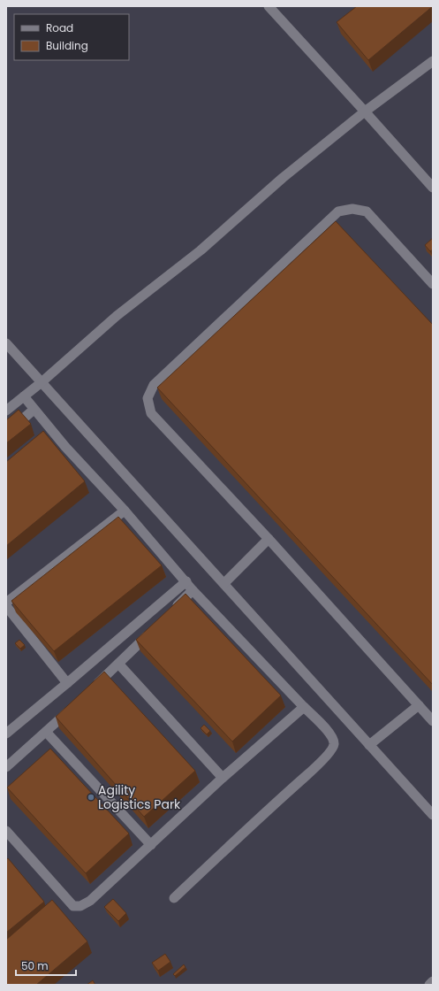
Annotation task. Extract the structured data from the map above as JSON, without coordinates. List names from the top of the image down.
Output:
{
  "places": ["Agility Logistics Park"],
  "legend": ["Road", "Building"],
  "scale_bar": "50 m"
}
